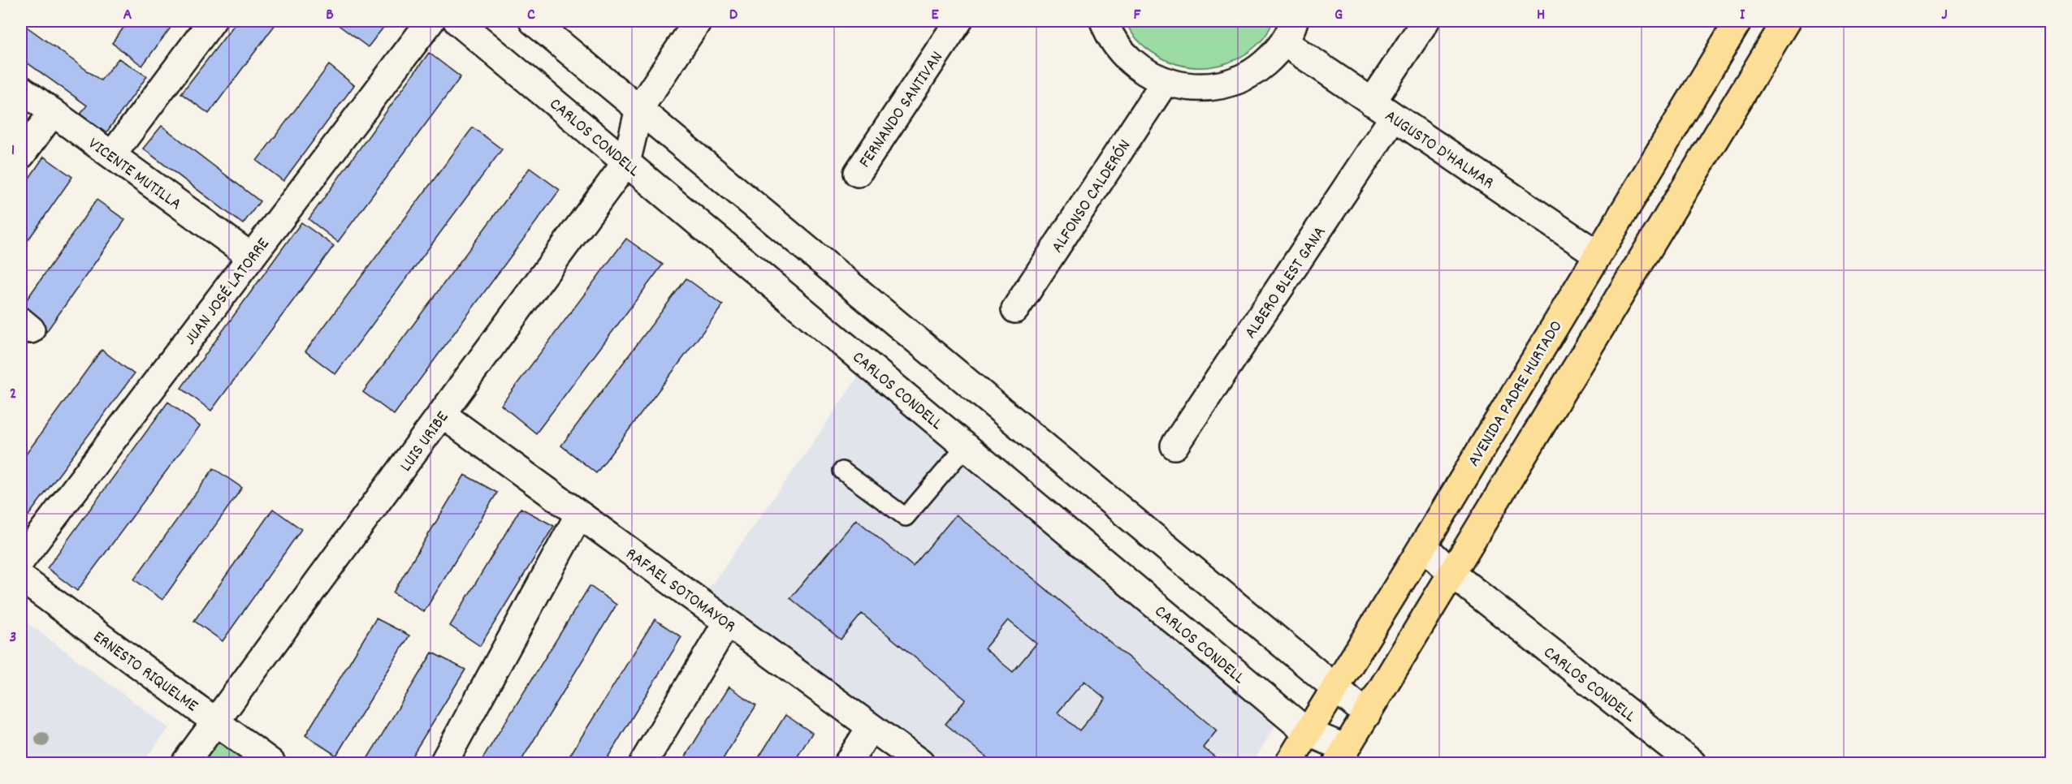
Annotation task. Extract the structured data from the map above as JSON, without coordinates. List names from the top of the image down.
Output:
{
  "streets": {
    "main road": ["AVENIDA PADRE HURTADO"],
    "street": [
      "FERNANDO SANTIVAN",
      "CARLOS CONDELL",
      "AUGUSTO D'HALMAR",
      "VICENTE MUTILLA",
      "ALFONSO CALDERÓN",
      "ALBERO BLEST GANA",
      "JUAN JOSÉ LATORRE",
      "LUIS URIBE",
      "RAFAEL SOTOMAYOR",
      "ERNESTO RIQUELME"
    ]
  },
  "crossings": [
    ["CARLOS CONDELL", "AVENIDA PADRE HURTADO"],
    ["CARLOS CONDELL", "LUIS URIBE"],
    ["AUGUSTO D'HALMAR", "ALBERO BLEST GANA"],
    ["AUGUSTO D'HALMAR", "AVENIDA PADRE HURTADO"],
    ["VICENTE MUTILLA", "JUAN JOSÉ LATORRE"],
    ["LUIS URIBE", "RAFAEL SOTOMAYOR"],
    ["LUIS URIBE", "ERNESTO RIQUELME"]
  ],
  "grid": {
    "columns": [
      "A",
      "B",
      "C",
      "D",
      "E",
      "F",
      "G",
      "H",
      "I",
      "J"
    ],
    "rows": ["1", "2", "3"]
  }
}
